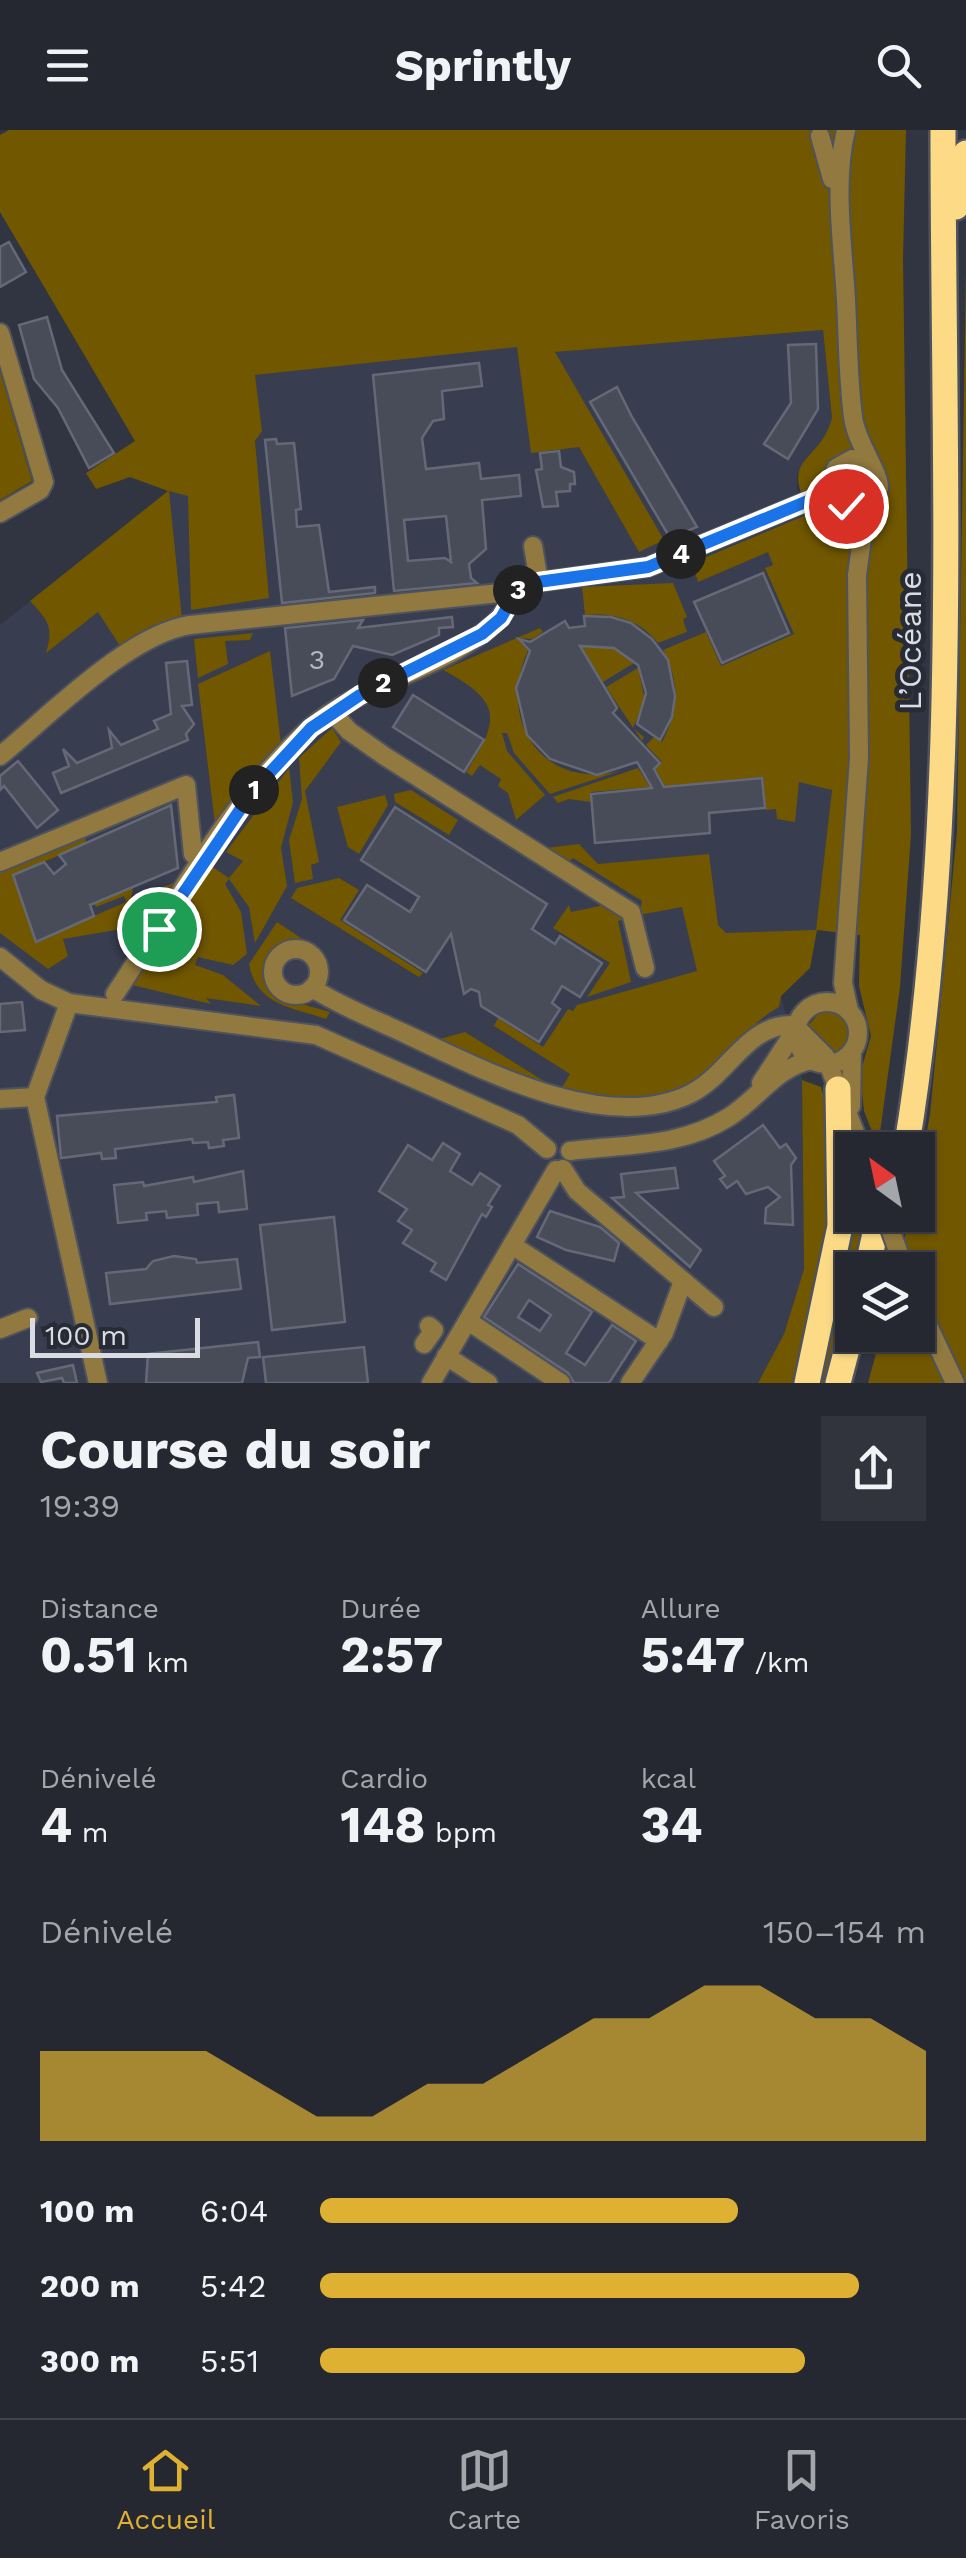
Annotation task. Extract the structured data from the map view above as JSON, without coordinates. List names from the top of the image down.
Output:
{
  "streets": {
    "highway": ["L’Océane"]
  },
  "house_numbers": ["3"],
  "scale_bar": "100 m",
  "north": "top left",
  "page": {
    "header": "Sprintly",
    "pins": [
      "4",
      "3",
      "2",
      "1"
    ],
    "scale": "100 m",
    "heading": ["Course du soir", "19:39"],
    "stats": [
      ["Distance", "0.51 km"],
      ["Durée", "2:57"],
      ["Allure", "5:47 /km"],
      ["Dénivelé", "4 m"],
      ["Cardio", "148 bpm"],
      ["kcal", "34"]
    ],
    "chart": ["Dénivelé", "150–154 m"],
    "list": [
      {
        "name": "100 m",
        "note": "6:04"
      },
      {
        "name": "200 m",
        "note": "5:42"
      },
      {
        "name": "300 m",
        "note": "5:51"
      }
    ],
    "tabs": ["Accueil", "Carte", "Favoris"]
  }
}
